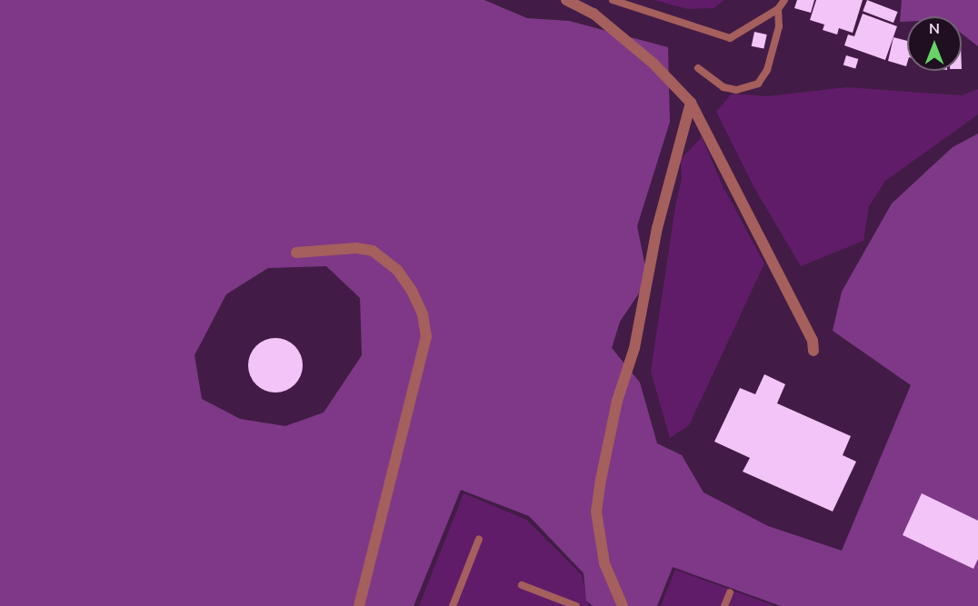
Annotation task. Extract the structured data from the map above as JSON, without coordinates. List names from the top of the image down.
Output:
{
  "north": "top"
}
